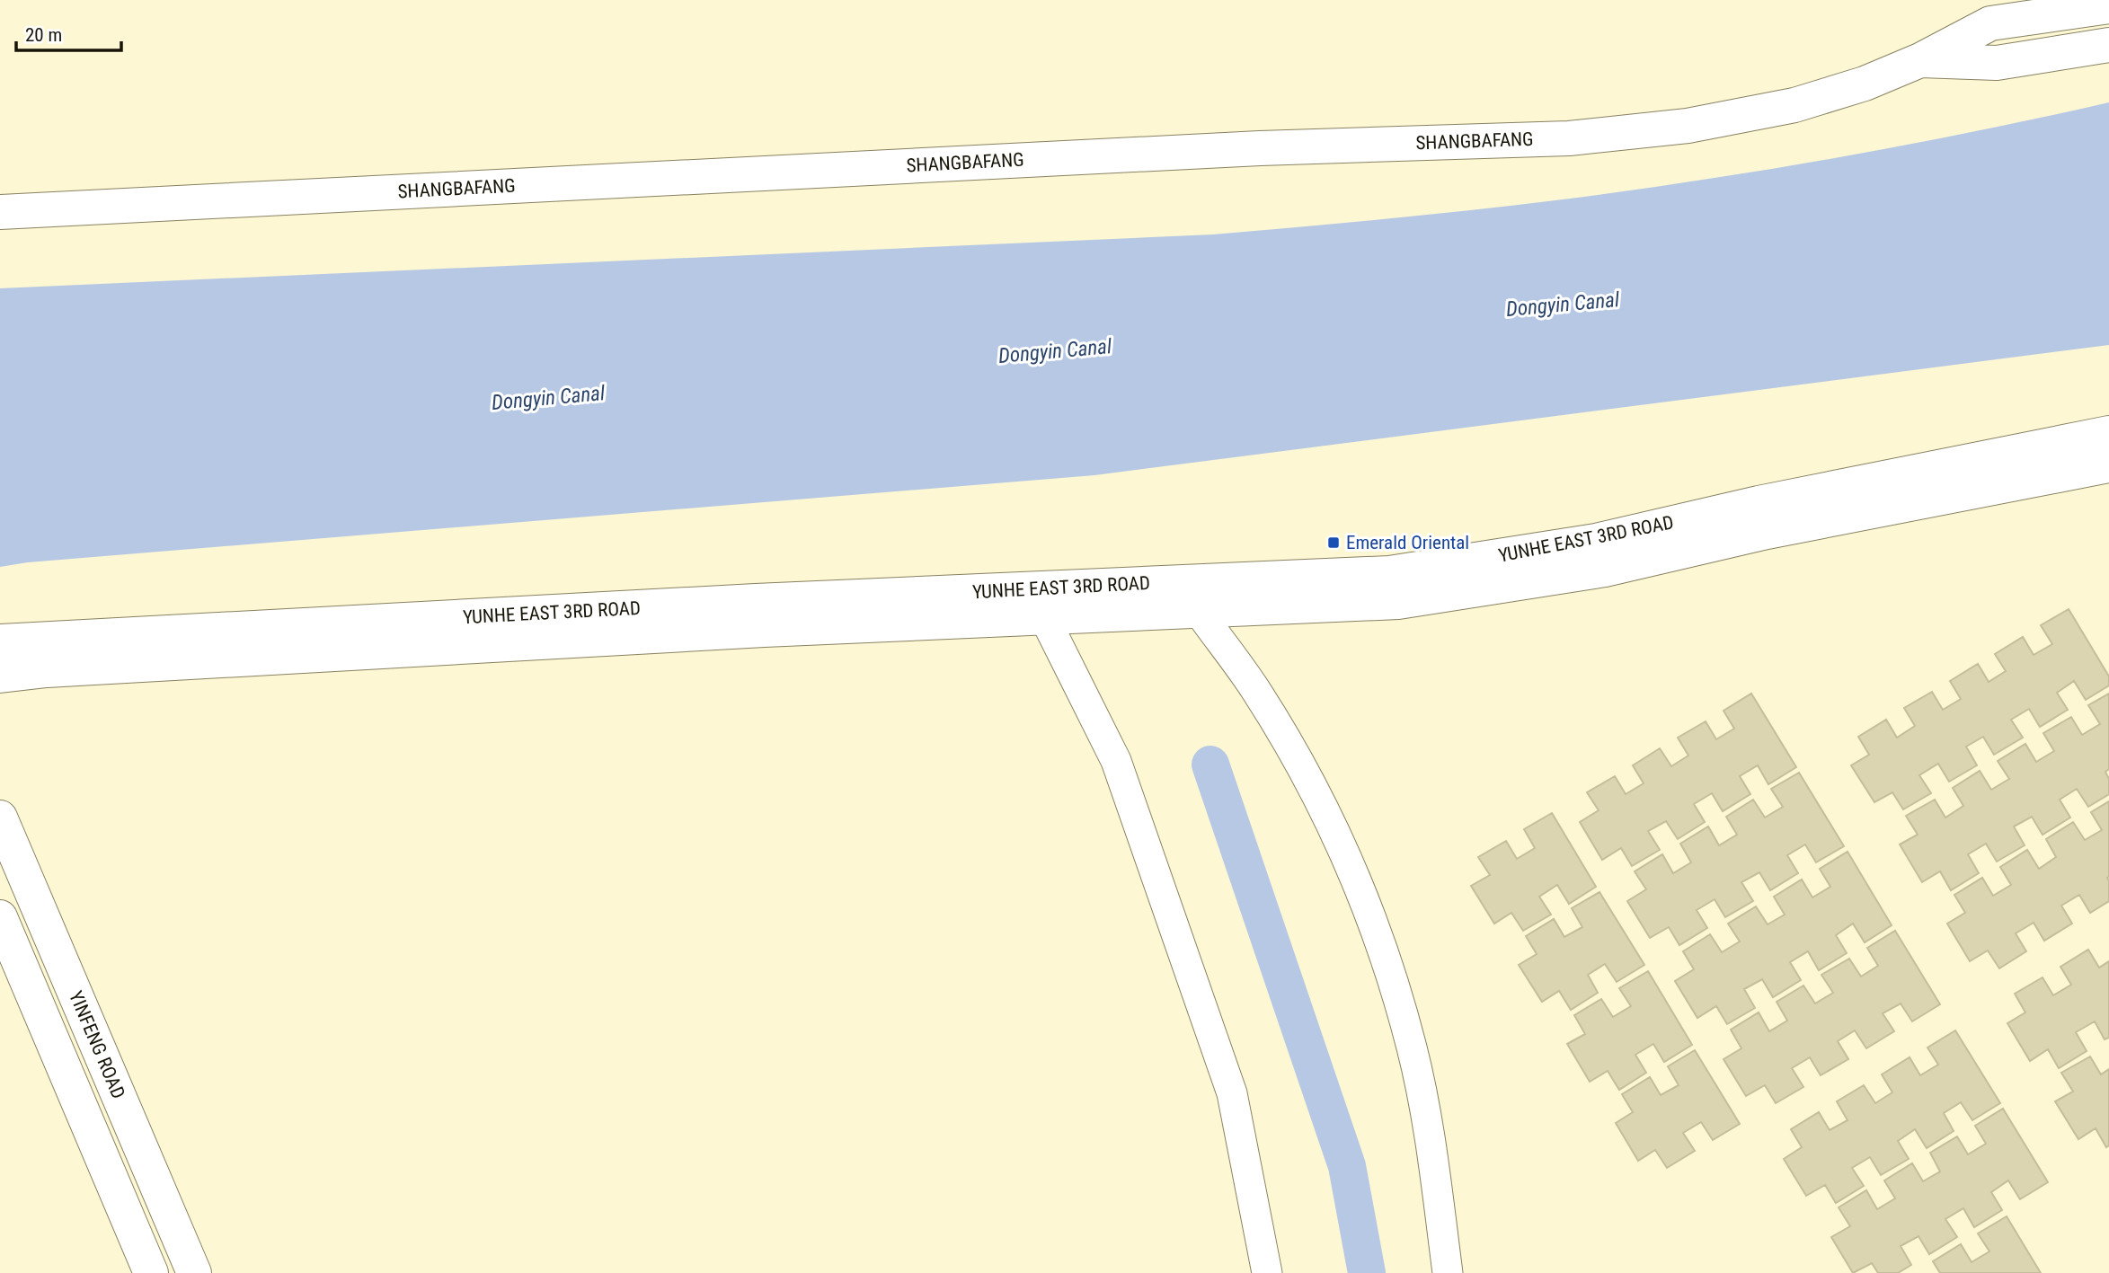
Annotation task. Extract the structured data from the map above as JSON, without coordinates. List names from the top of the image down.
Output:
{
  "streets": {
    "street": ["SHANGBAFANG", "YUNHE EAST 3RD ROAD", "YINFENG ROAD"]
  },
  "water": ["Dongyin Canal"],
  "places": {
    "transit": ["Emerald Oriental"]
  },
  "scale_bar": "20 m"
}
